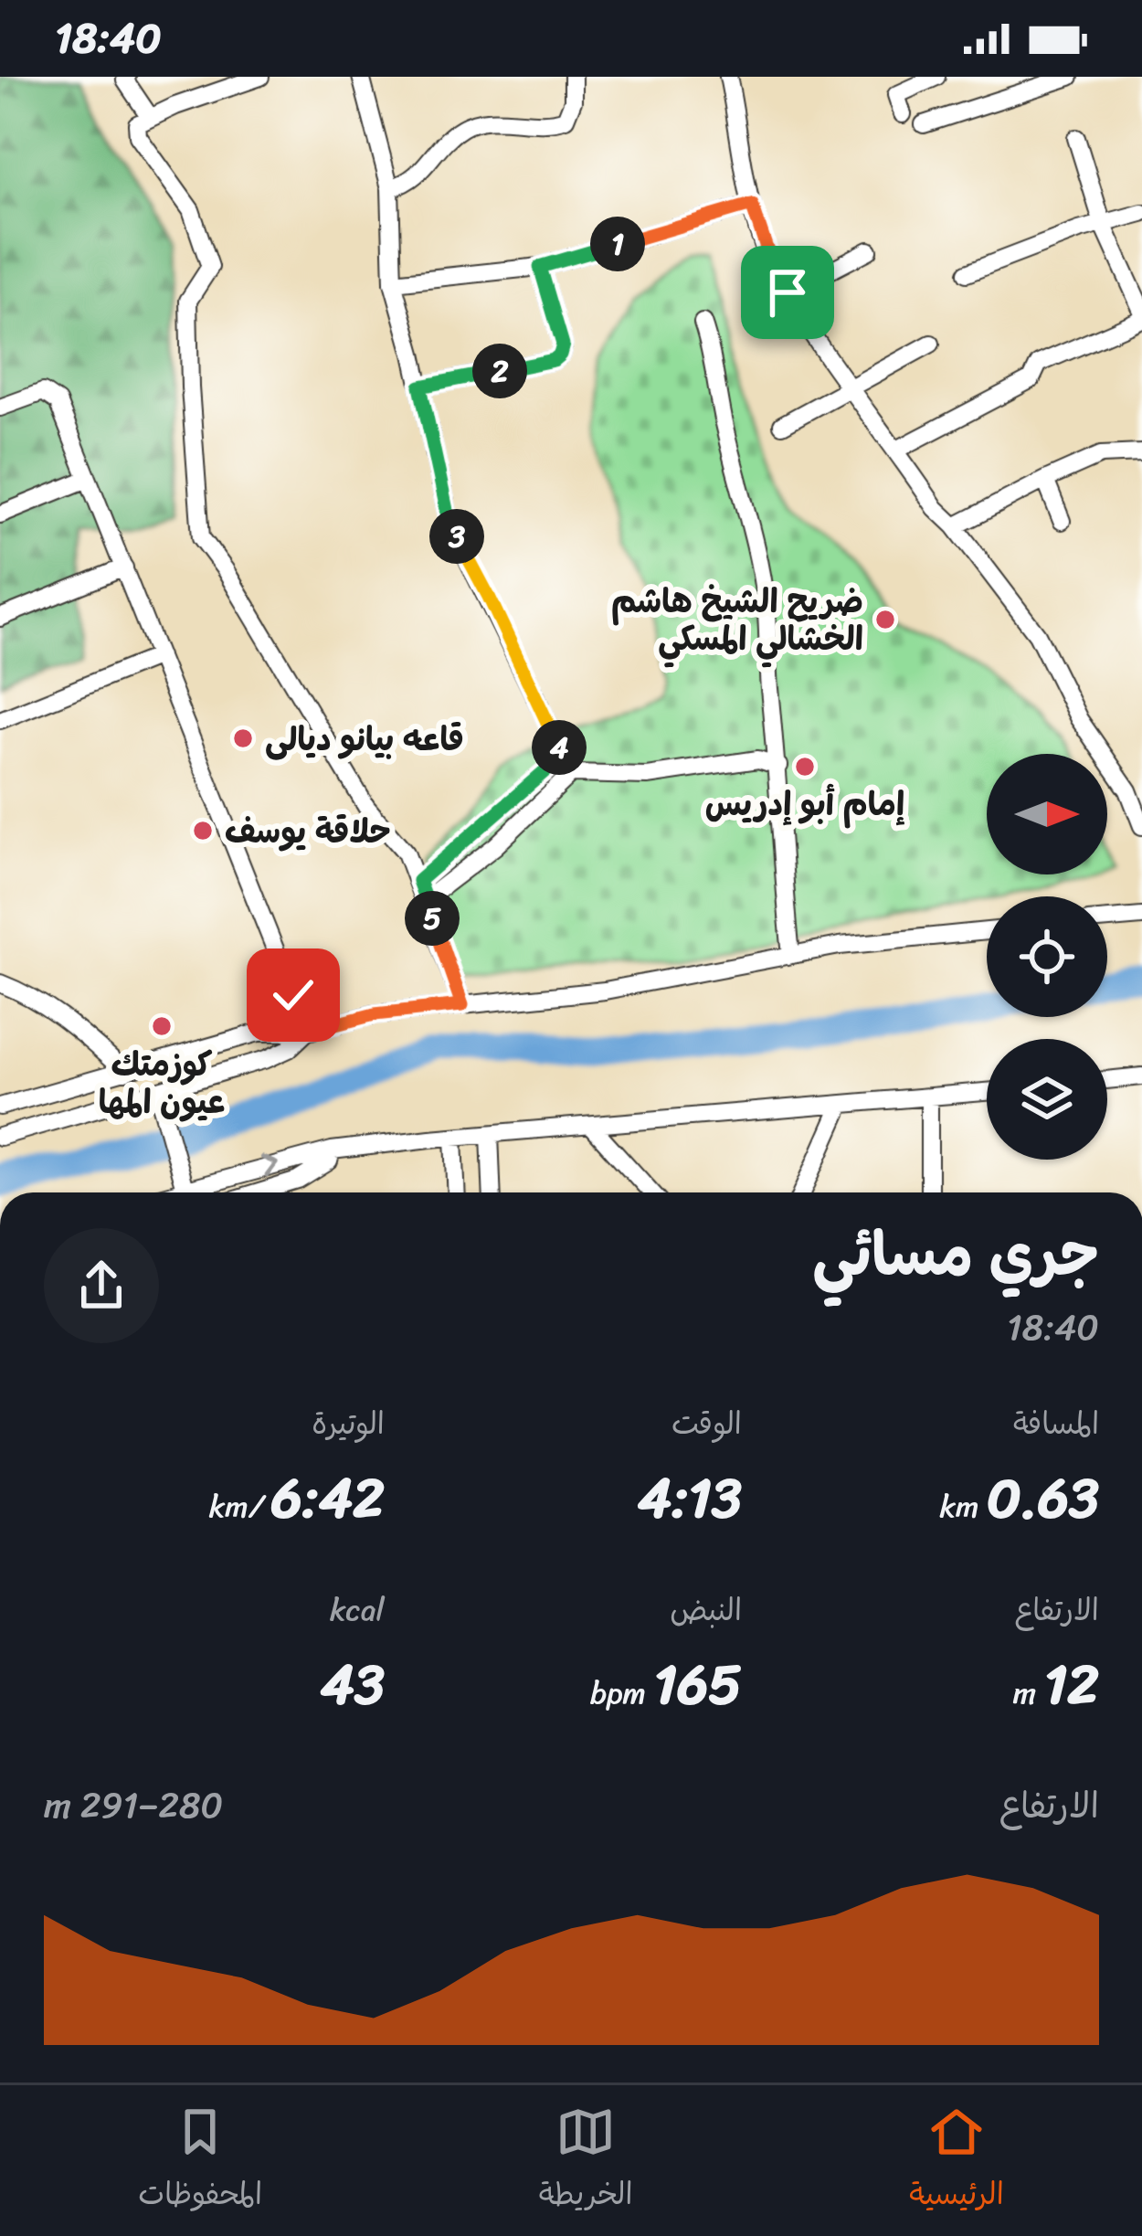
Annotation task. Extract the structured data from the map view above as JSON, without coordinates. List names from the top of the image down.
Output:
{
  "places": [
    "ضريح الشيخ هاشم الخشالي المسكي",
    "قاعه بيانو ديالى",
    "إمام أبو إدريس",
    "حلاقة يوسف",
    "كوزمتك عيون المها"
  ],
  "north": "right",
  "page": {
    "status": "18:40",
    "pins": [
      "1",
      "2",
      "3",
      "4",
      "5"
    ],
    "heading": ["جري مسائي", "18:40"],
    "stats": [
      ["المسافة", "0.63 km"],
      ["الوقت", "4:13"],
      ["الوتيرة", "6:42 /km"],
      ["الارتفاع", "12 m"],
      ["النبض", "165 bpm"],
      ["kcal", "43"]
    ],
    "chart": ["الارتفاع", "280–291 m"],
    "tabs": ["الرئيسية", "الخريطة", "المحفوظات"]
  }
}
